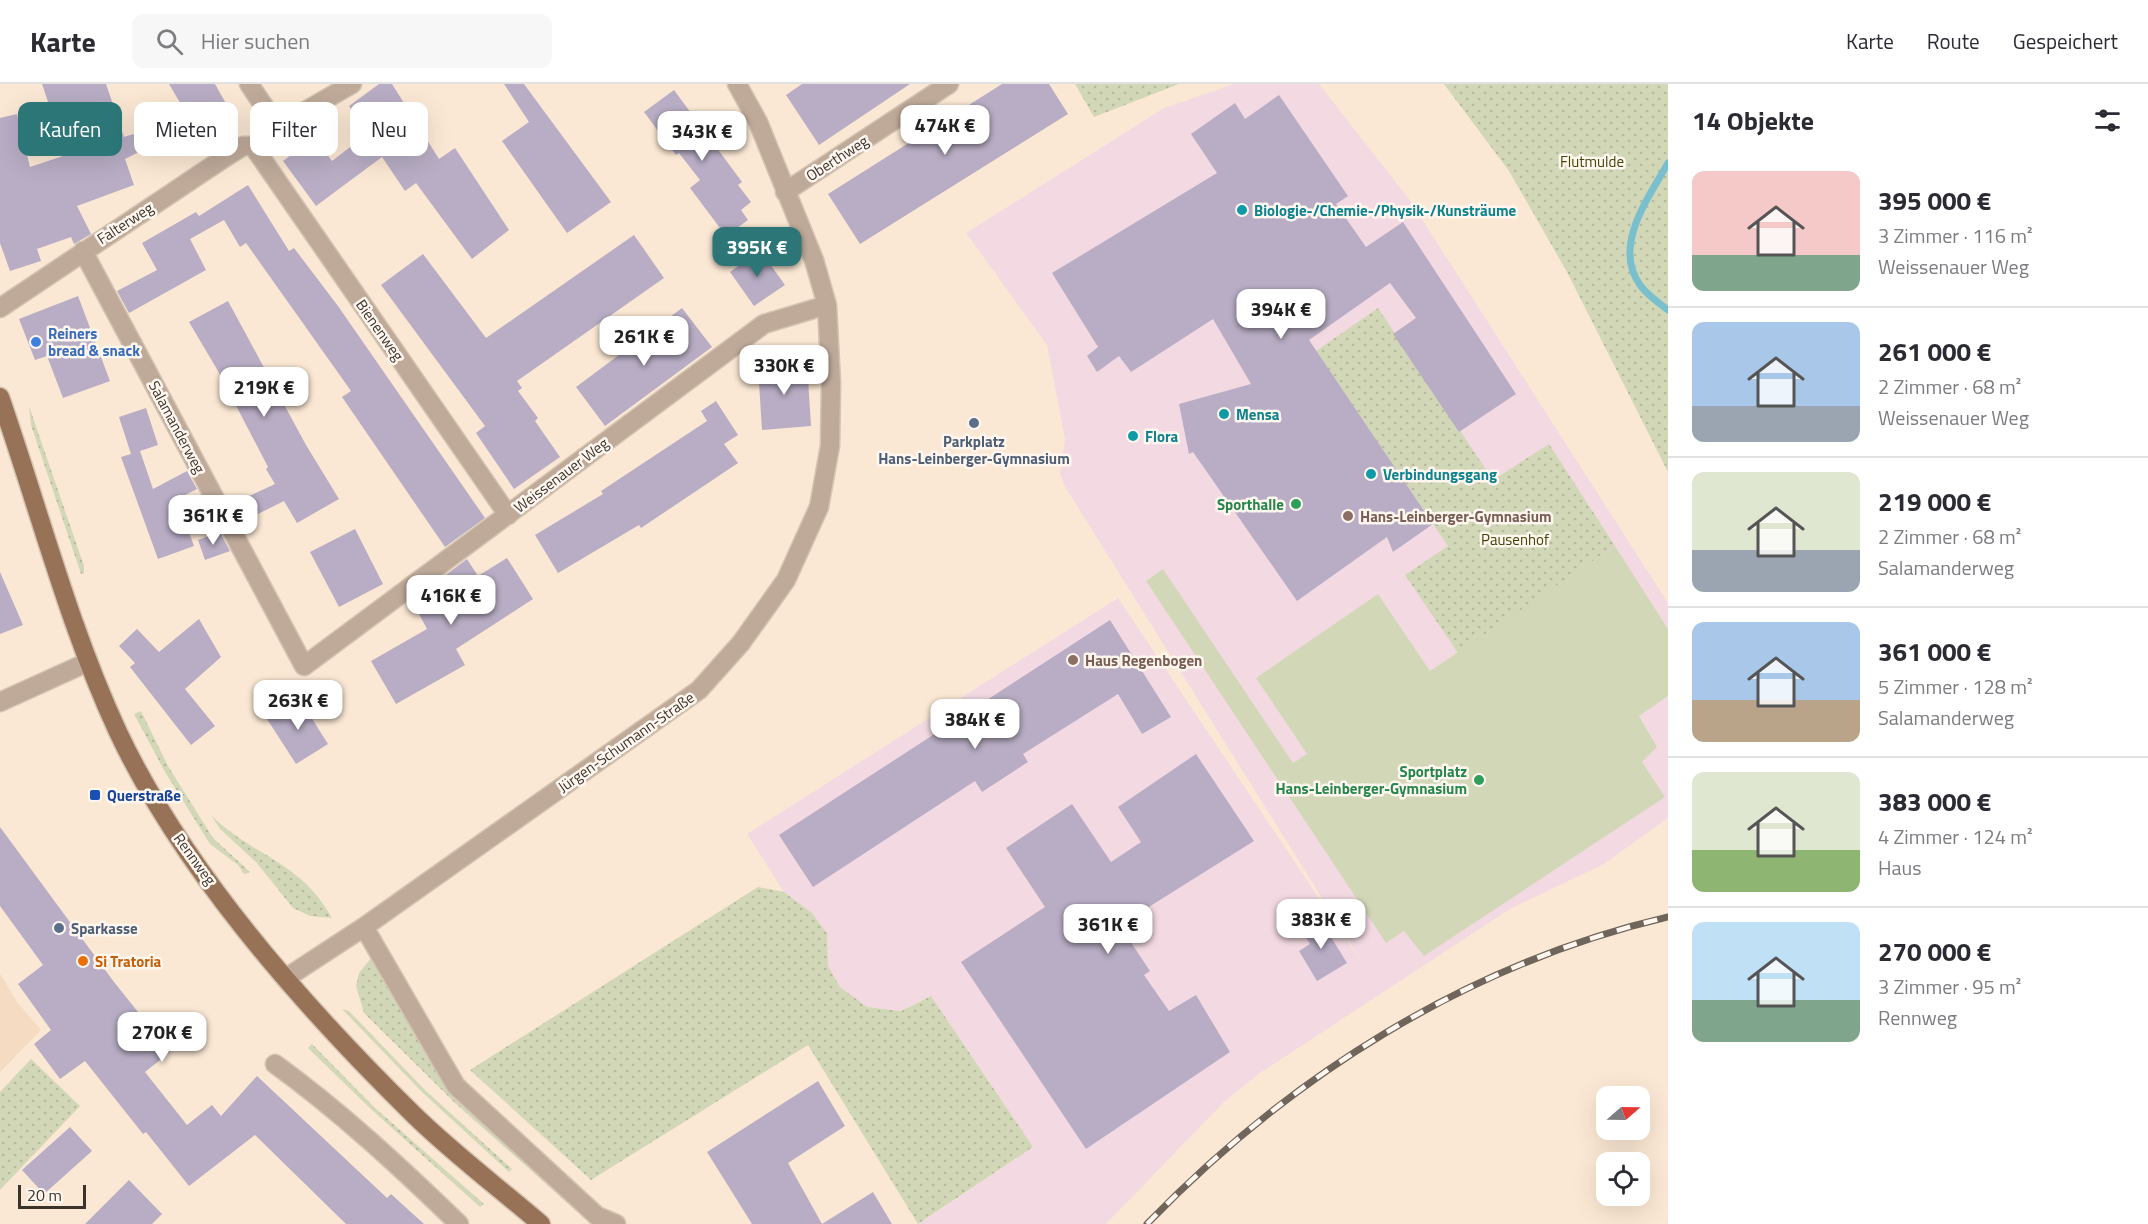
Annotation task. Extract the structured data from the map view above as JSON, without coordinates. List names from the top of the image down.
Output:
{
  "streets": {
    "main road": ["Rennweg"],
    "street": [
      "Oberthweg",
      "Falterweg",
      "Bienenweg",
      "Salamanderweg",
      "Weissenauer Weg",
      "Jürgen-Schumann-Straße"
    ]
  },
  "crossings": [
    ["Oberthweg", "Jürgen-Schumann-Straße"],
    ["Falterweg", "Salamanderweg"],
    ["Bienenweg", "Weissenauer Weg"],
    ["Salamanderweg", "Weissenauer Weg"],
    ["Weissenauer Weg", "Jürgen-Schumann-Straße"],
    ["Jürgen-Schumann-Straße", "Rennweg"]
  ],
  "parks": ["Flutmulde", "Pausenhof"],
  "places": {
    "other": [
      "Biologie-/Chemie-/Physik-/Kunsträume",
      "Reiners bread & snack",
      "Mensa",
      "Parkplatz Hans-Leinberger-Gymnasium",
      "Flora",
      "Verbindungsgang",
      "Sporthalle",
      "Hans-Leinberger-Gymnasium",
      "Haus Regenbogen",
      "Sportplatz Hans-Leinberger-Gymnasium",
      "Sparkasse",
      "Si Tratoria"
    ],
    "transit": ["Querstraße"]
  },
  "scale_bar": "20 m",
  "north": "right",
  "page": {
    "header": "Karte",
    "search": "Hier suchen",
    "nav": ["Karte", "Route", "Gespeichert"],
    "heading": "14 Objekte",
    "chip": [
      "Kaufen",
      "Mieten",
      "Filter",
      "Neu"
    ],
    "price": [
      "474K €",
      "343K €",
      "395K €",
      "394K €",
      "261K €",
      "330K €",
      "219K €",
      "361K €",
      "416K €",
      "263K €",
      "384K €",
      "383K €",
      "361K €",
      "270K €"
    ],
    "list": [
      {
        "name": "395 000 €",
        "note": "3 Zimmer · 116 m² · Weissenauer Weg"
      },
      {
        "name": "261 000 €",
        "note": "2 Zimmer · 68 m² · Weissenauer Weg"
      },
      {
        "name": "219 000 €",
        "note": "2 Zimmer · 68 m² · Salamanderweg"
      },
      {
        "name": "361 000 €",
        "note": "5 Zimmer · 128 m² · Salamanderweg"
      },
      {
        "name": "383 000 €",
        "note": "4 Zimmer · 124 m² · Haus"
      },
      {
        "name": "270 000 €",
        "note": "3 Zimmer · 95 m² · Rennweg"
      }
    ],
    "scale": "20 m"
  }
}
